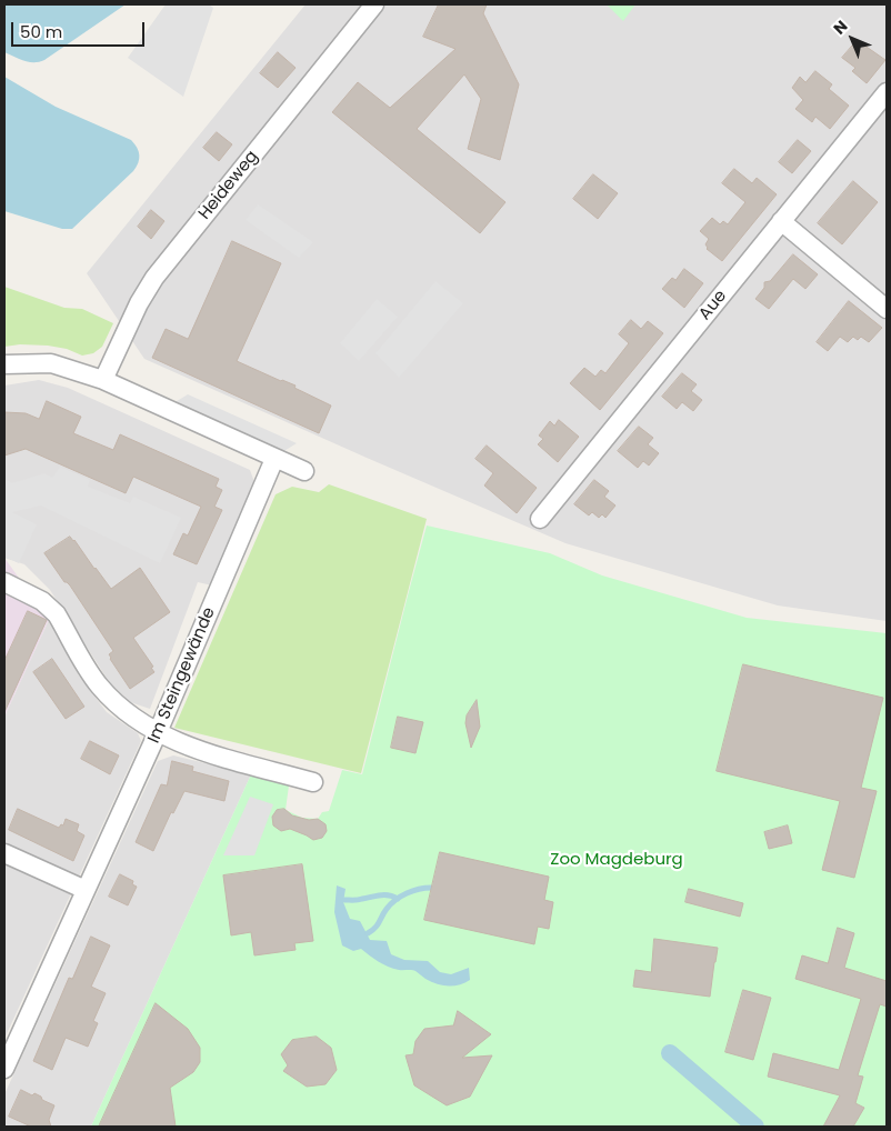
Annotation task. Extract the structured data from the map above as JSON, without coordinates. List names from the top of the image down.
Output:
{
  "streets": {
    "street": ["Heideweg", "Aue", "Im Steingewände"]
  },
  "parks": ["Zoo Magdeburg"],
  "scale_bar": "50 m",
  "north": "top left"
}
